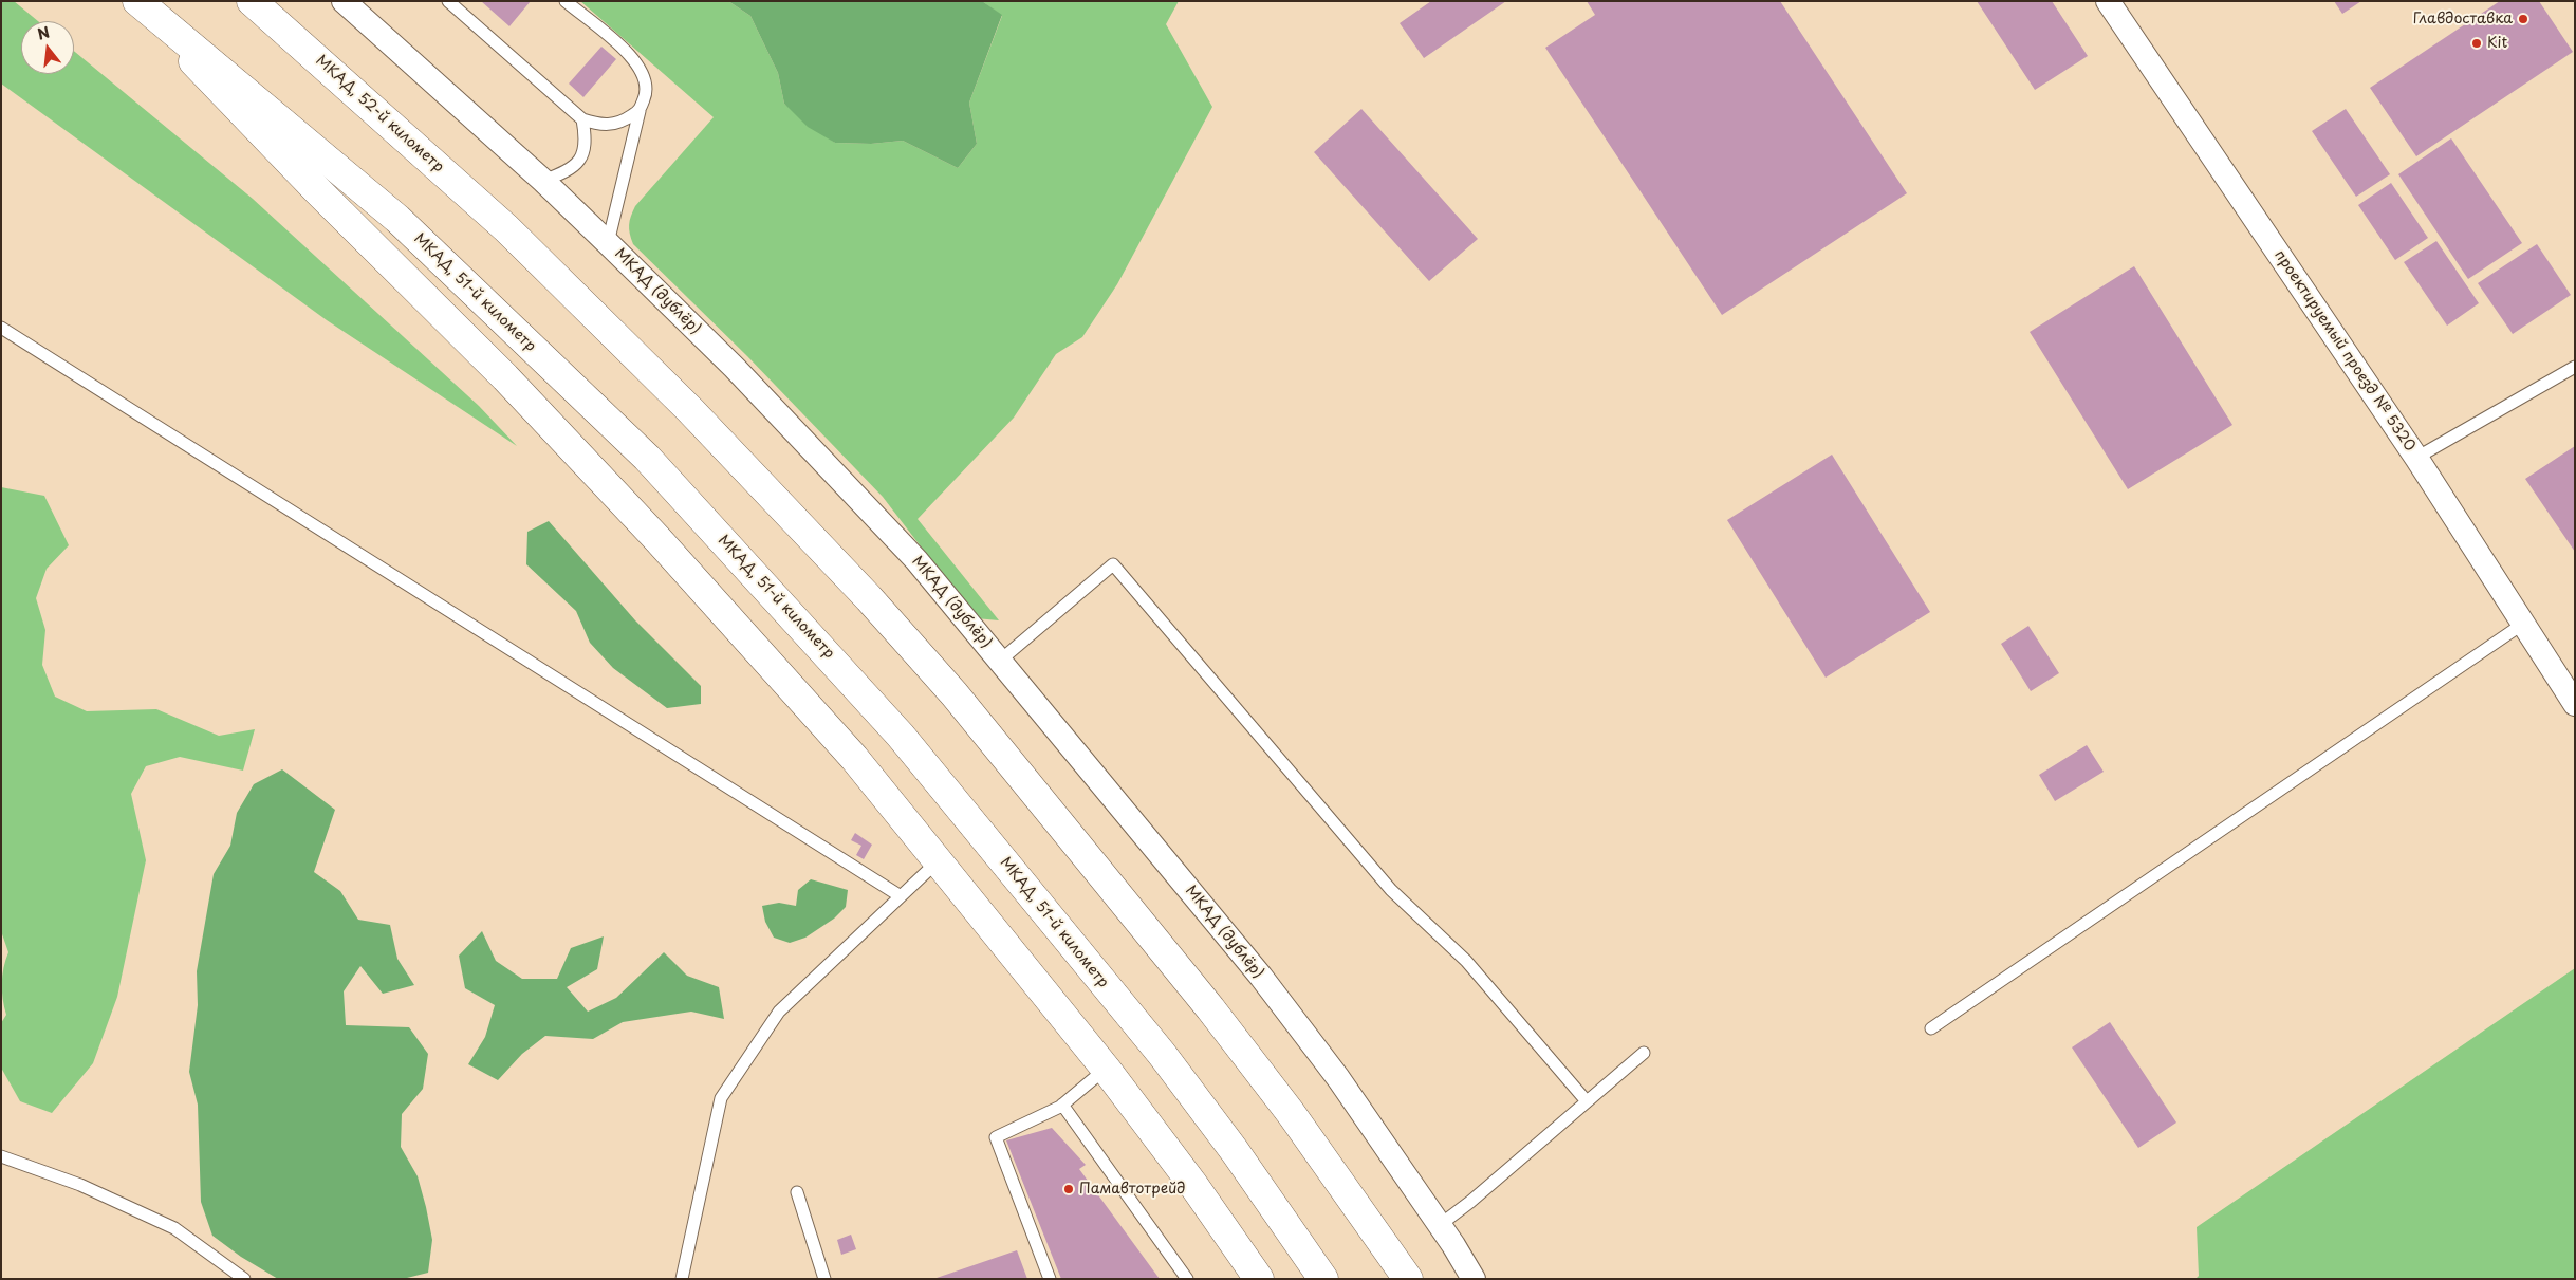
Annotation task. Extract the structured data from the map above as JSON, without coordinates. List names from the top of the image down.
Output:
{
  "streets": {
    "main road": ["МКАД, 52-й километр", "МКАД, 51-й километр"],
    "street": ["МКАД (дублёр)", "проектируемый проезд № 5320"]
  },
  "places": ["Главдоставка", "Kit", "Памавтотрейд"],
  "north": "top"
}
